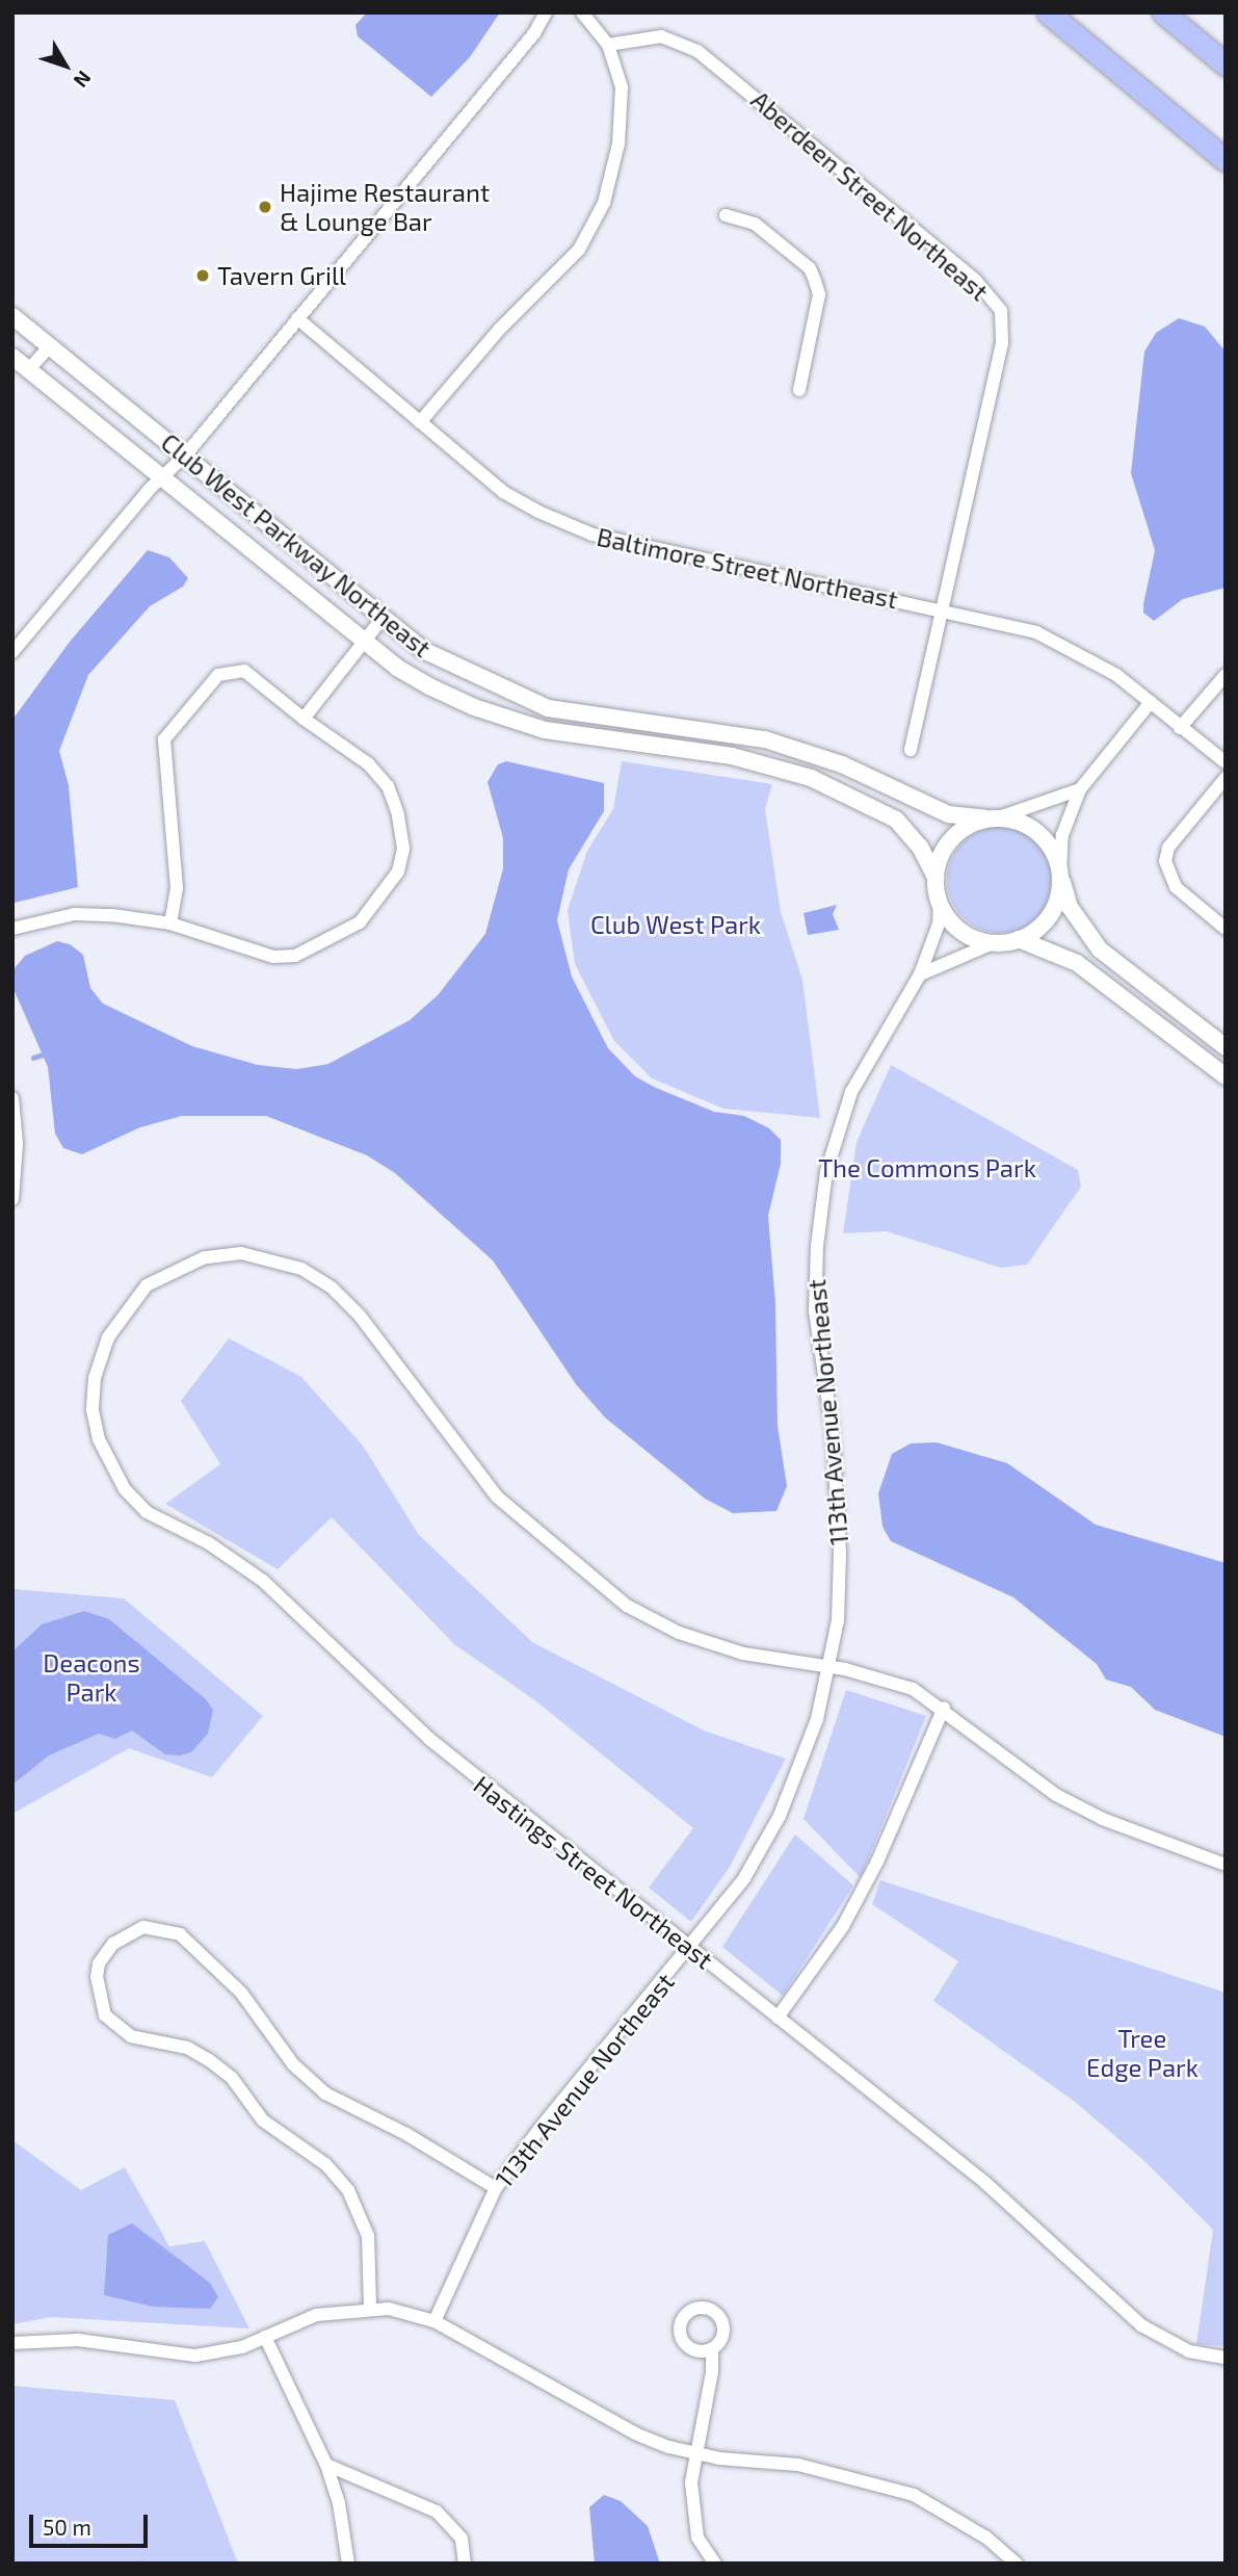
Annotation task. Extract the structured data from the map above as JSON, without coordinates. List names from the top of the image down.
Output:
{
  "streets": {
    "street": [
      "Aberdeen Street Northeast",
      "Club West Parkway Northeast",
      "Baltimore Street Northeast",
      "113th Avenue Northeast",
      "Hastings Street Northeast"
    ]
  },
  "crossings": [
    ["Aberdeen Street Northeast", "Baltimore Street Northeast"],
    ["Club West Parkway Northeast", "113th Avenue Northeast"],
    ["113th Avenue Northeast", "Hastings Street Northeast"]
  ],
  "parks": [
    "Club West Park",
    "The Commons Park",
    "Deacons Park",
    "Tree Edge Park"
  ],
  "places": ["Hajime Restaurant & Lounge Bar", "Tavern Grill"],
  "scale_bar": "50 m",
  "north": "bottom right"
}
